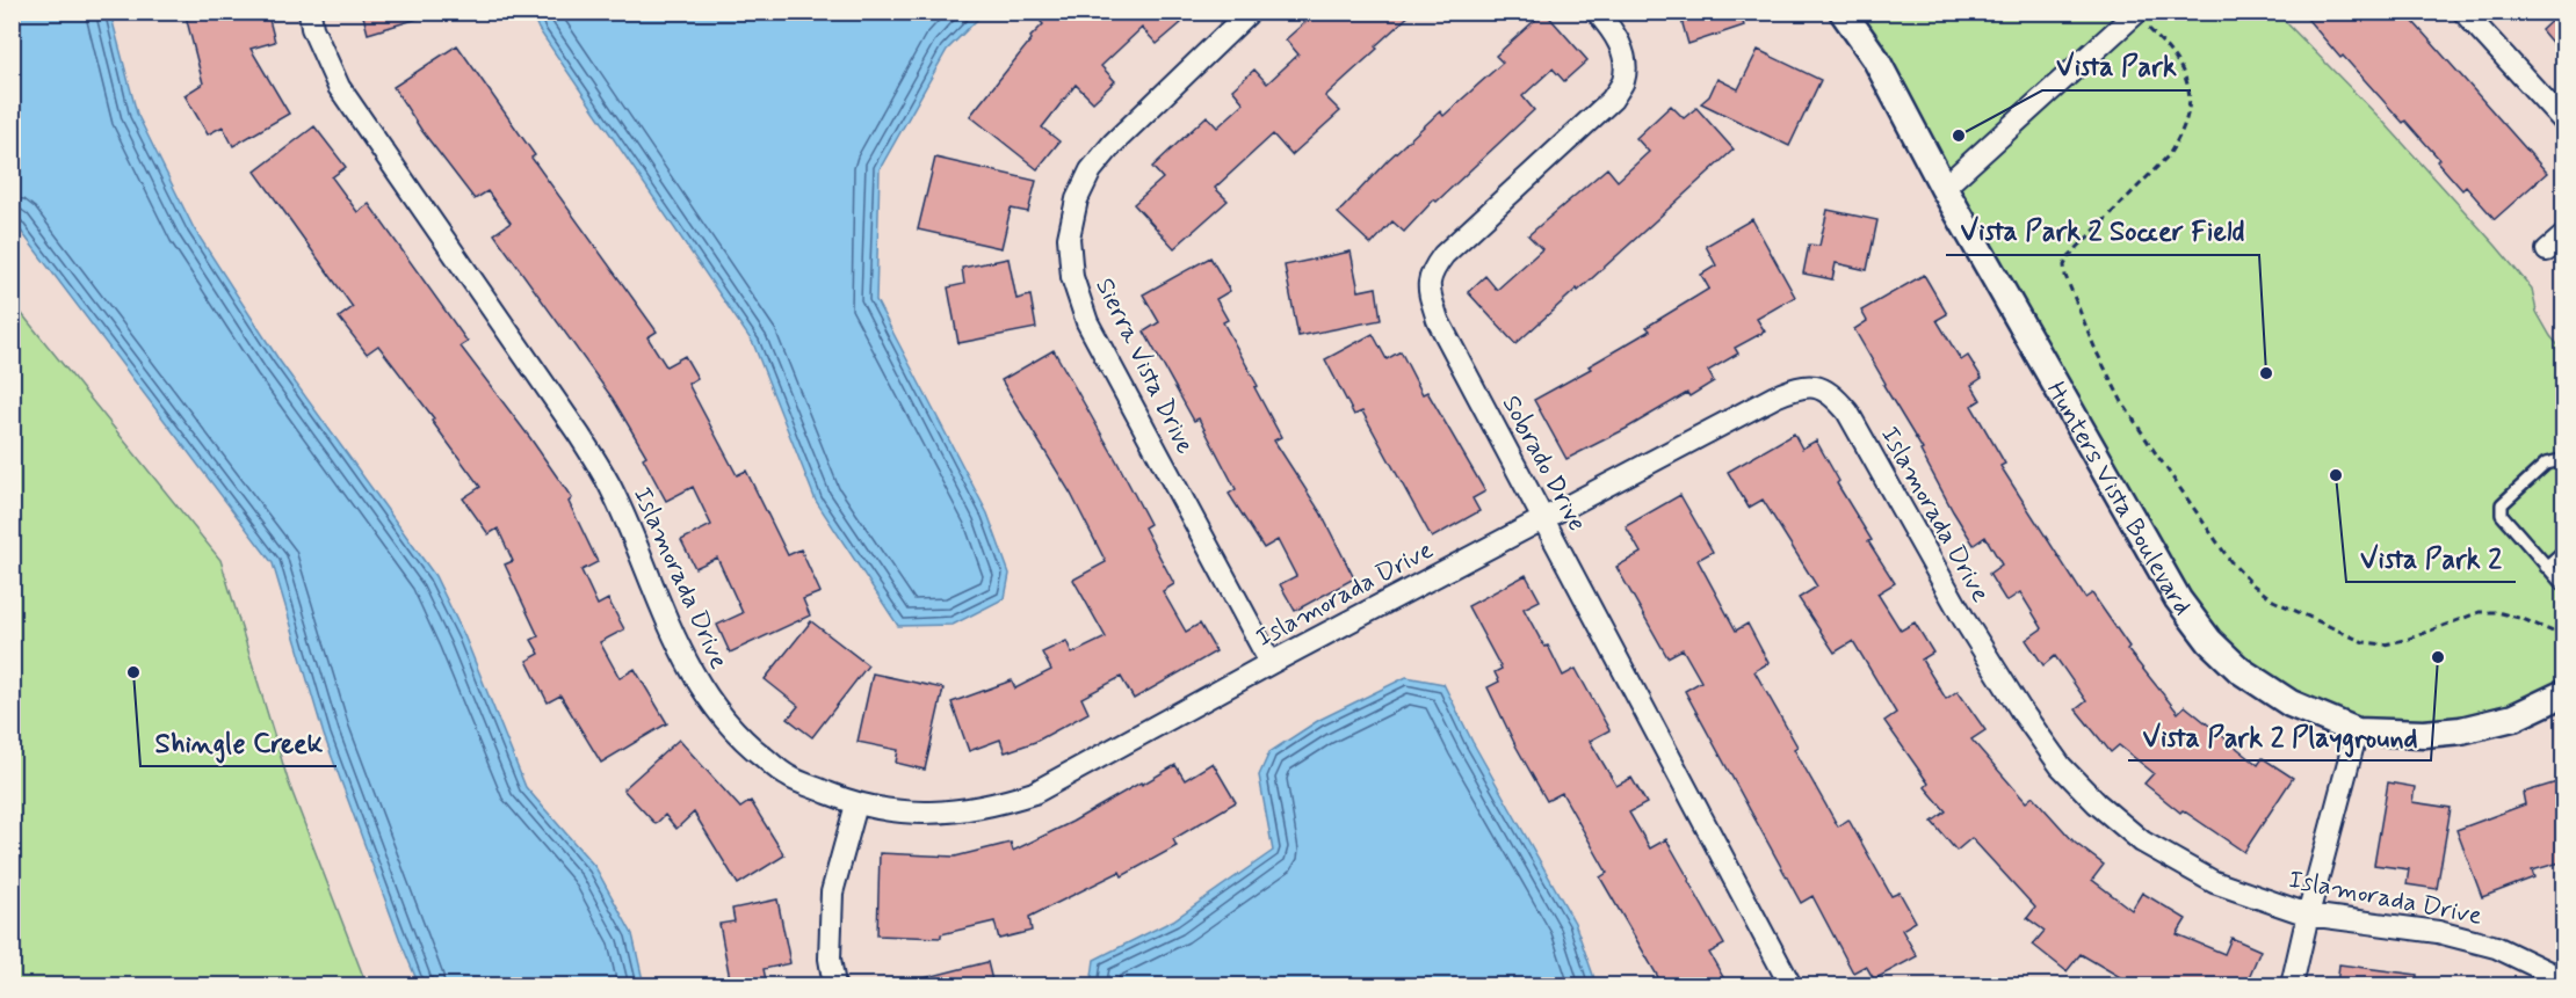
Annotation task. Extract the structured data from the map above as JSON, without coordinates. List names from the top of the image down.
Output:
{
  "streets": {
    "street": [
      "Sierra Vista Drive",
      "Sobrado Drive",
      "Hunters Vista Boulevard",
      "Islamorada Drive"
    ]
  },
  "crossings": [
    ["Sierra Vista Drive", "Islamorada Drive"],
    ["Sobrado Drive", "Islamorada Drive"]
  ],
  "places": [
    "Vista Park",
    "Vista Park 2 Soccer Field",
    "Vista Park 2",
    "Vista Park 2 Playground",
    "Shingle Creek"
  ]
}
